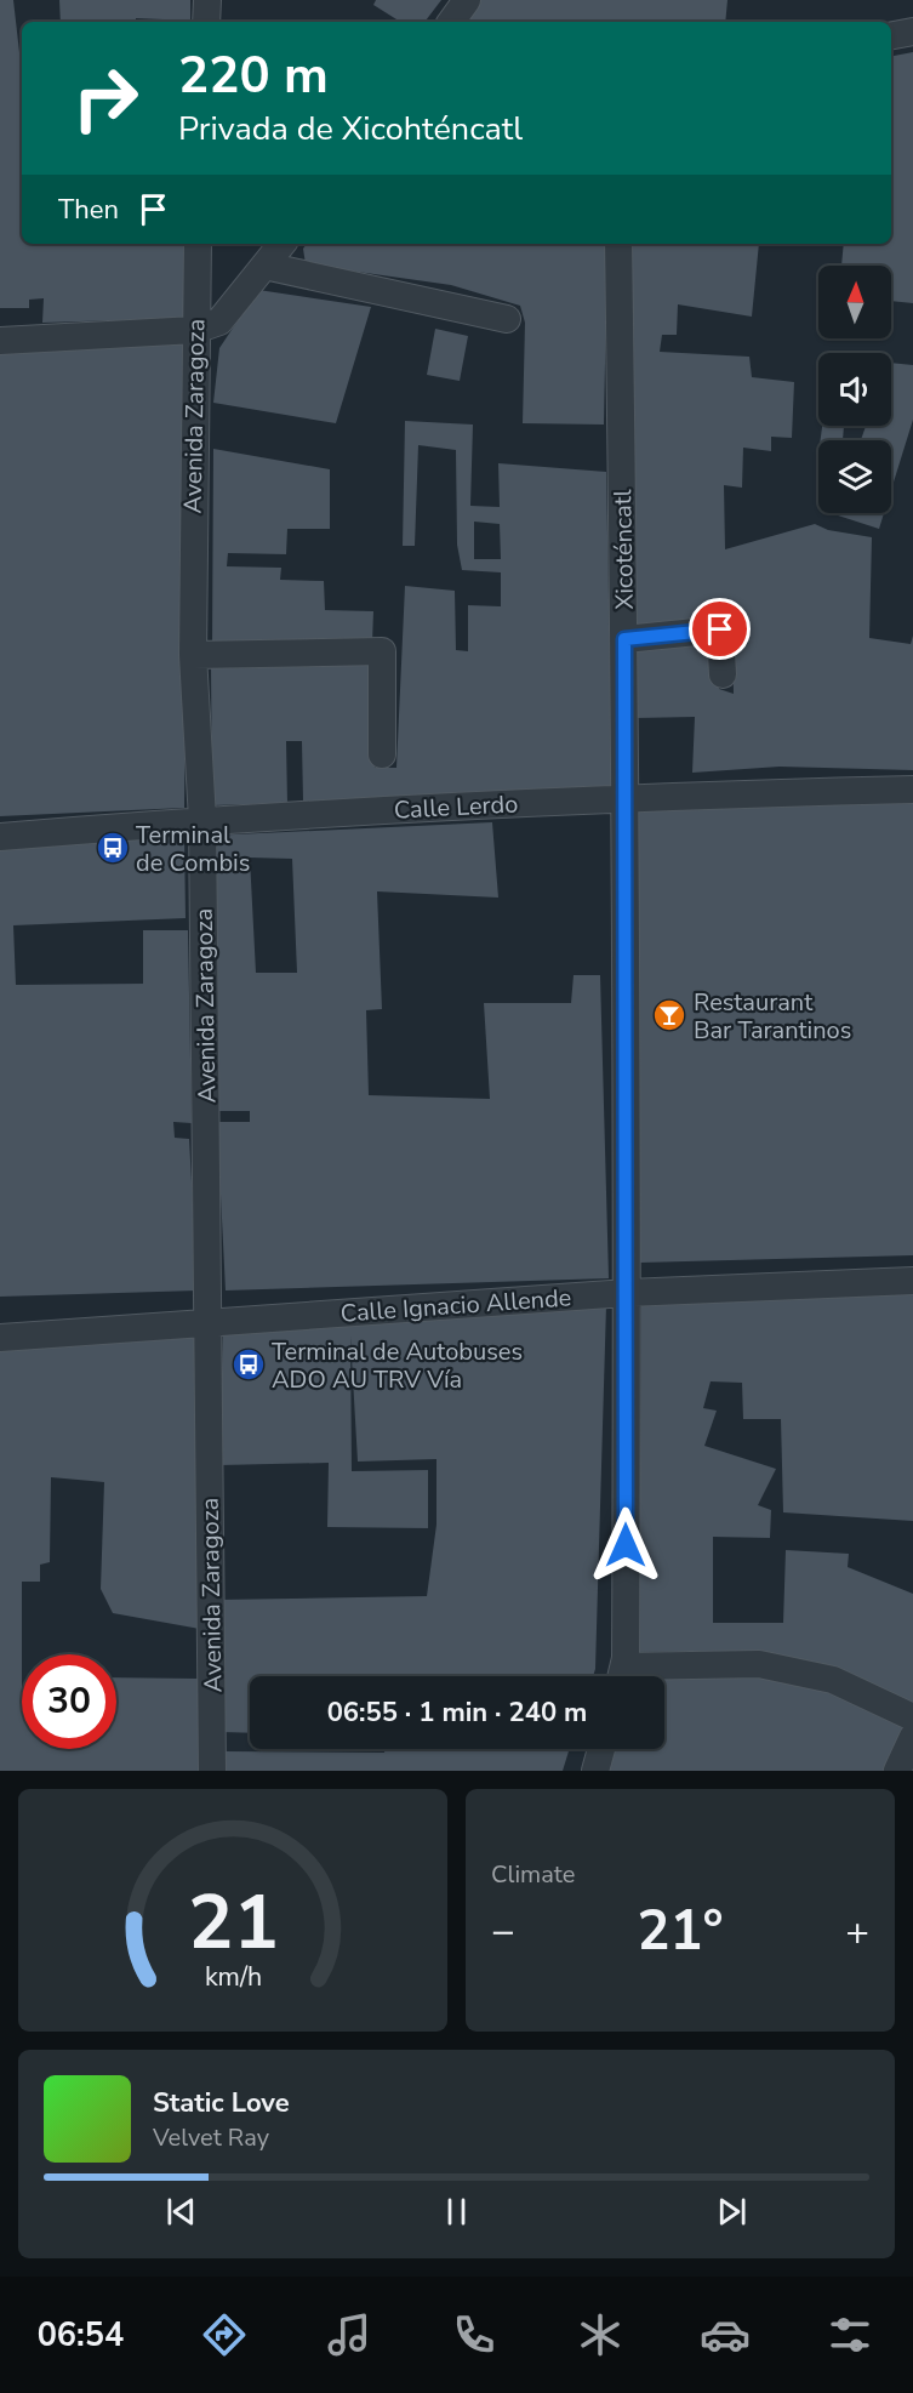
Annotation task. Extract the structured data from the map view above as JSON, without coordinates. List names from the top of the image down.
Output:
{
  "streets": {
    "street": [
      "Avenida Zaragoza",
      "Xicoténcatl",
      "Calle Lerdo",
      "Calle Ignacio Allende"
    ]
  },
  "crossings": [
    ["Avenida Zaragoza", "Calle Lerdo"],
    ["Avenida Zaragoza", "Calle Ignacio Allende"],
    ["Xicoténcatl", "Calle Lerdo"],
    ["Xicoténcatl", "Calle Ignacio Allende"]
  ],
  "places": {
    "bus stop": ["Terminal de Combis", "Terminal de Autobuses ADO AU TRV Vía"],
    "bar": ["Restaurant Bar Tarantinos"]
  },
  "north": "top",
  "page": {
    "turn": ["220 m", "Privada de Xicohténcatl"],
    "then": "Then",
    "limit": "30",
    "trip": "06:55 · 1 min · 240 m",
    "tile": "Climate",
    "heat": ["−", "21°", "+"],
    "song": ["Static Love", "Velvet Ray"],
    "tabs": "06:54",
    "gauge": ["21", "km/h"]
  }
}
